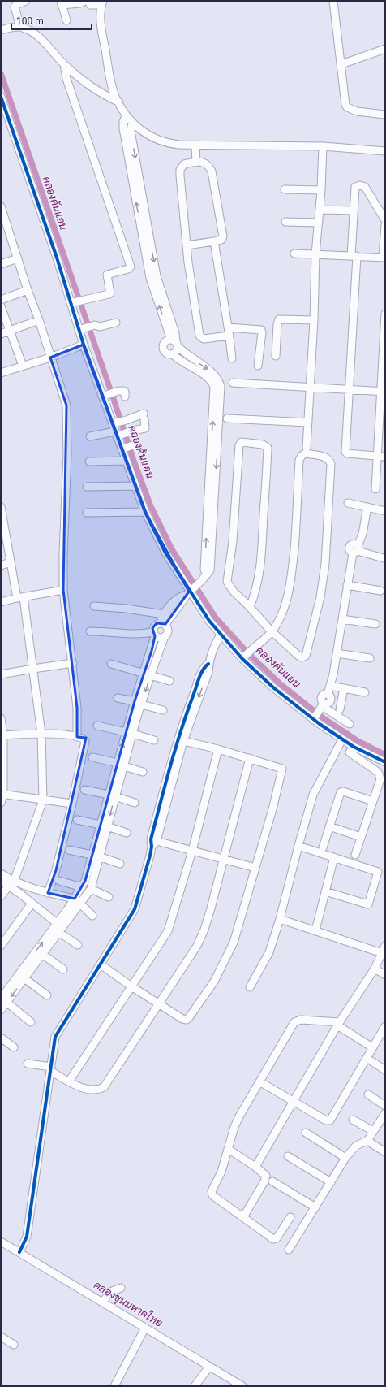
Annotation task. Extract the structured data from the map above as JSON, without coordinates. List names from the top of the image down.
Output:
{
  "water": ["คลองคันแอน", "คลองขุนมหาดไทย"],
  "scale_bar": "100 m"
}
